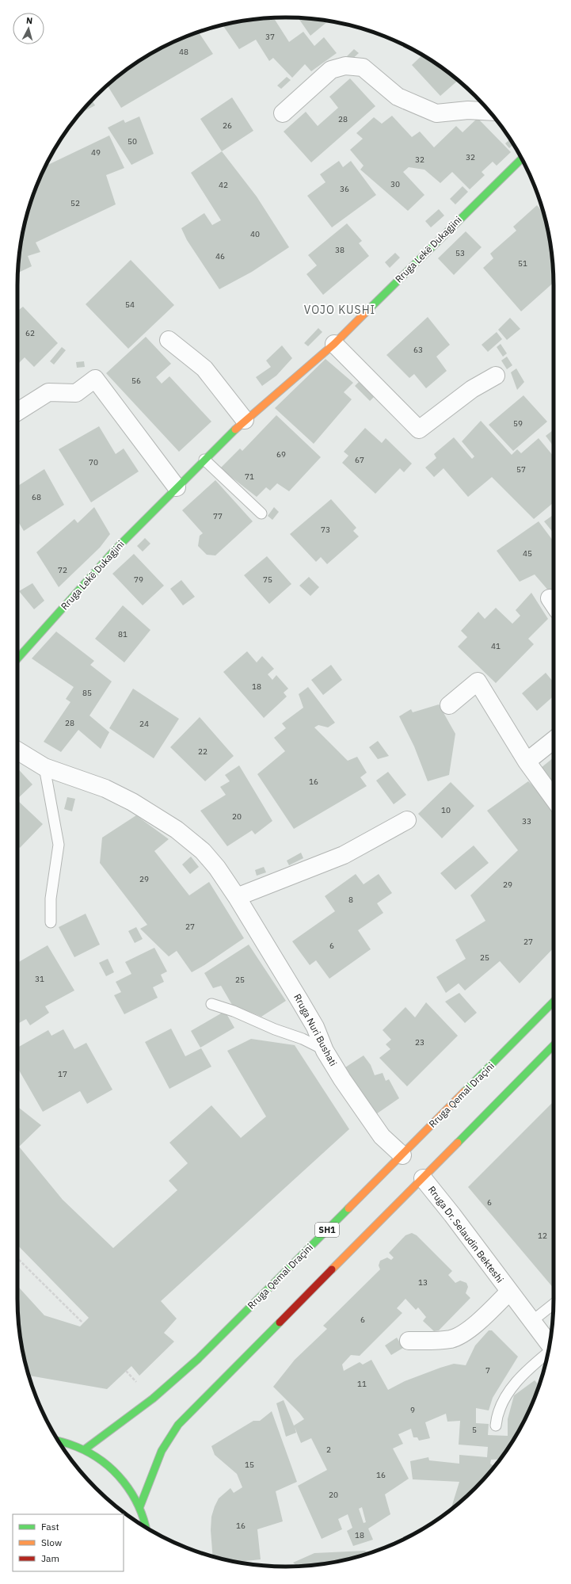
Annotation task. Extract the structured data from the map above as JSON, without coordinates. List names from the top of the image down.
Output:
{
  "streets": {
    "main road": ["Rruga Lekë Dukagjini", "Rruga Qemal Draçini", "SH1"],
    "street": ["Rruga Nuri Bushati", "Rruga Dr. Selaudin Bekteshi"]
  },
  "crossings": [
    ["Rruga Nuri Bushati", "Rruga Qemal Draçini"]
  ],
  "districts": ["VOJO KUSHI"],
  "house_numbers": [
    "37",
    "48",
    "28",
    "26",
    "50",
    "49",
    "32",
    "32",
    "30",
    "42",
    "36",
    "52",
    "40",
    "38",
    "53",
    "46",
    "51",
    "54",
    "62",
    "63",
    "56",
    "59",
    "69",
    "67",
    "70",
    "57",
    "71",
    "68",
    "77",
    "73",
    "45",
    "72",
    "79",
    "75",
    "81",
    "41",
    "18",
    "85",
    "28",
    "24",
    "22",
    "16",
    "10",
    "20",
    "33",
    "29",
    "29",
    "8",
    "27",
    "27",
    "6",
    "25",
    "31",
    "25",
    "23",
    "17",
    "6",
    "12",
    "13",
    "6",
    "7",
    "11",
    "9",
    "5",
    "2",
    "15",
    "16",
    "20",
    "16",
    "18"
  ],
  "legend": ["Fast", "Slow", "Jam"],
  "north": "top"
}
